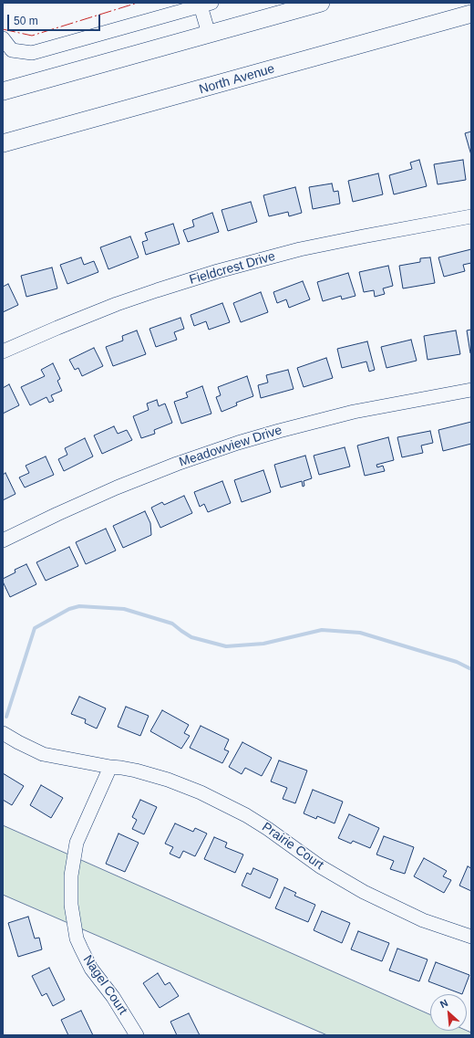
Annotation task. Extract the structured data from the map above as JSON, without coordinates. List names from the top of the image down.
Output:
{
  "streets": {
    "main road": ["North Avenue"],
    "street": [
      "Fieldcrest Drive",
      "Meadowview Drive",
      "Prairie Court",
      "Nagel Court"
    ]
  },
  "crossings": [
    ["Prairie Court", "Nagel Court"]
  ],
  "scale_bar": "50 m",
  "north": "top left"
}
